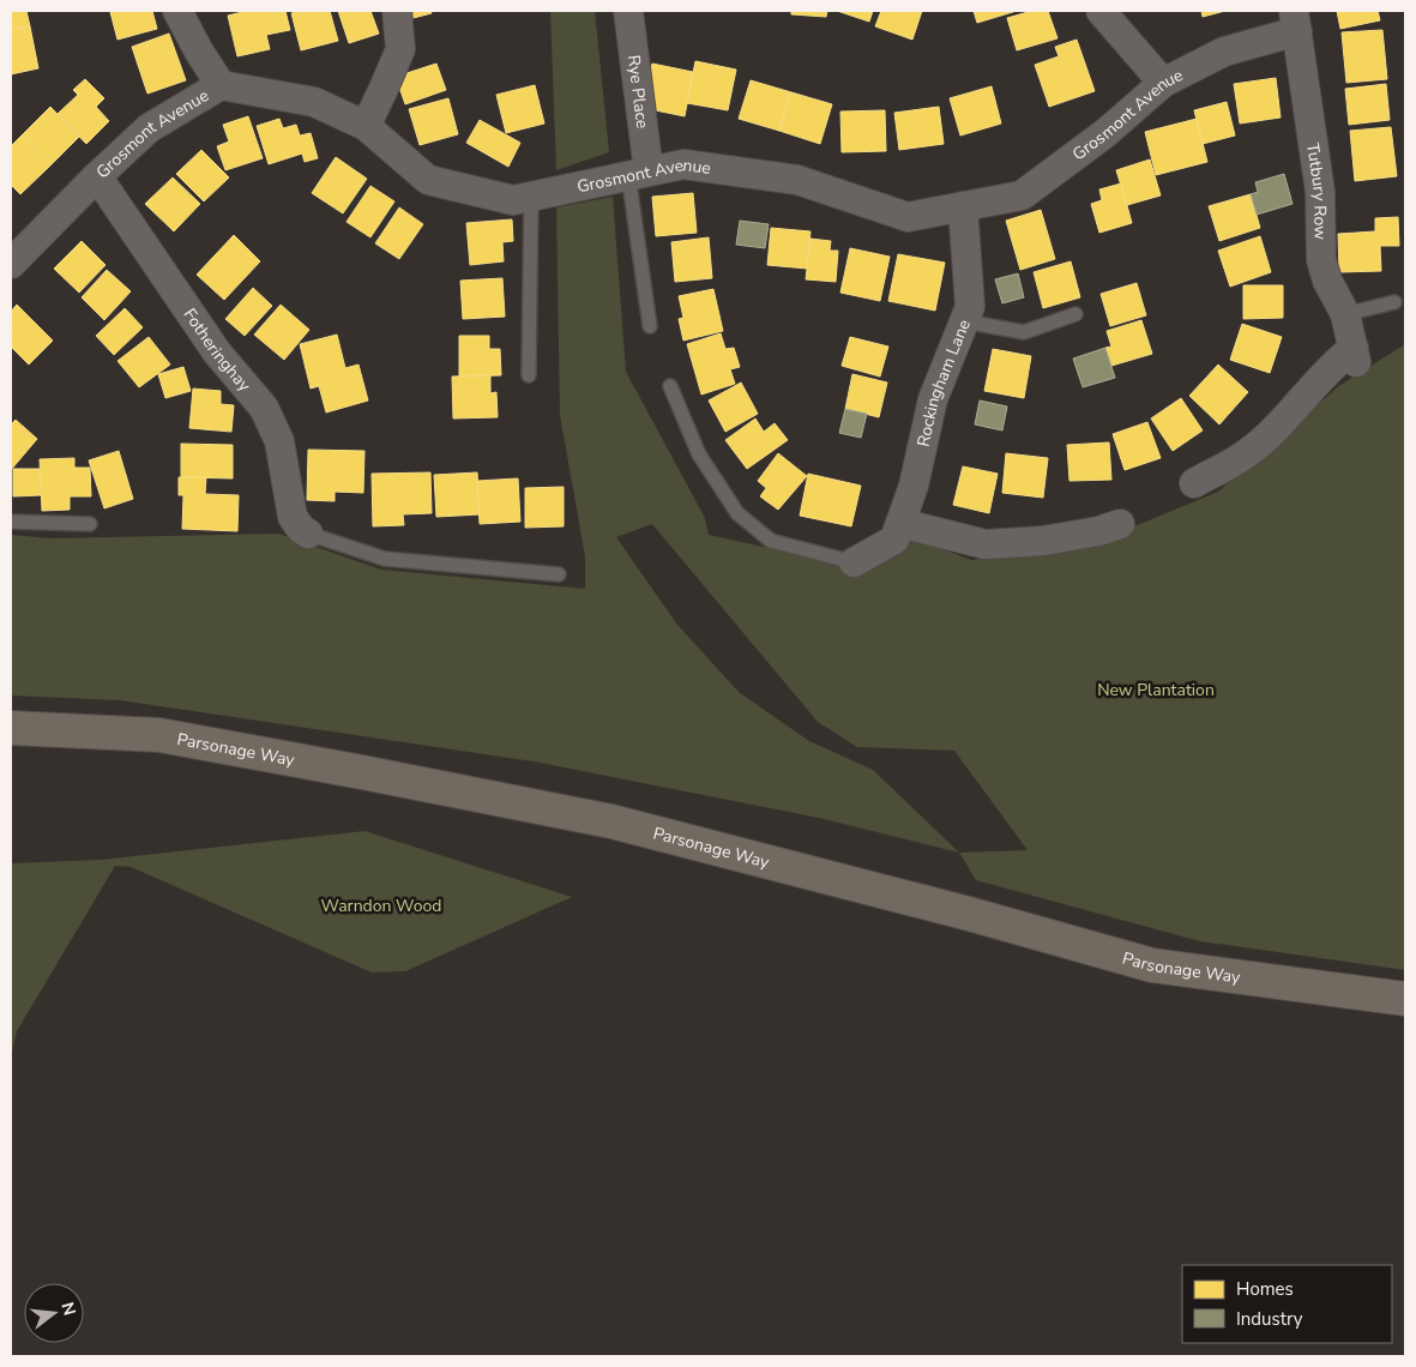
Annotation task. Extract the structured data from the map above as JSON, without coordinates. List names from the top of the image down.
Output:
{
  "streets": {
    "main road": ["Parsonage Way"],
    "street": [
      "Rye Place",
      "Grosmont Avenue",
      "Tutbury Row",
      "Fotheringhay",
      "Rockingham Lane"
    ]
  },
  "crossings": [
    ["Rye Place", "Grosmont Avenue"],
    ["Grosmont Avenue", "Tutbury Row"],
    ["Grosmont Avenue", "Fotheringhay"],
    ["Grosmont Avenue", "Rockingham Lane"]
  ],
  "parks": ["New Plantation", "Warndon Wood"],
  "legend": ["Homes", "Industry"],
  "north": "right"
}
